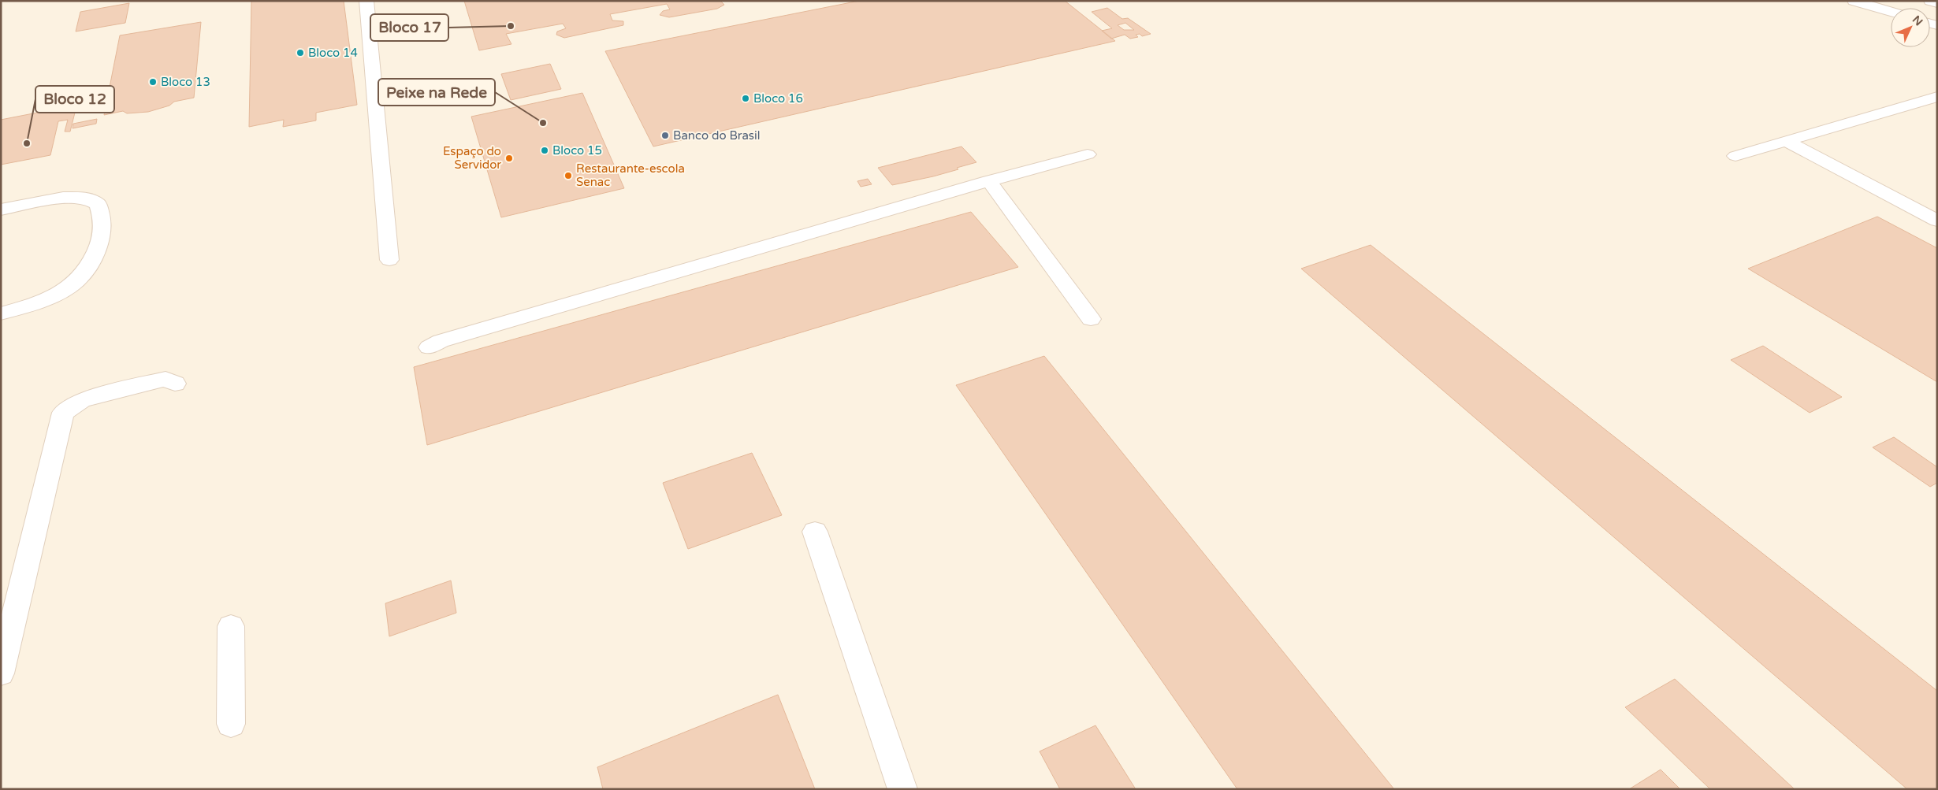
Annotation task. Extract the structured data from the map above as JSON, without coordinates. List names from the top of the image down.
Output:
{
  "places": [
    "Bloco 17",
    "Bloco 14",
    "Bloco 13",
    "Bloco 16",
    "Peixe na Rede",
    "Banco do Brasil",
    "Bloco 12",
    "Bloco 15",
    "Espaço do Servidor",
    "Restaurante-escola Senac"
  ],
  "north": "top right"
}
